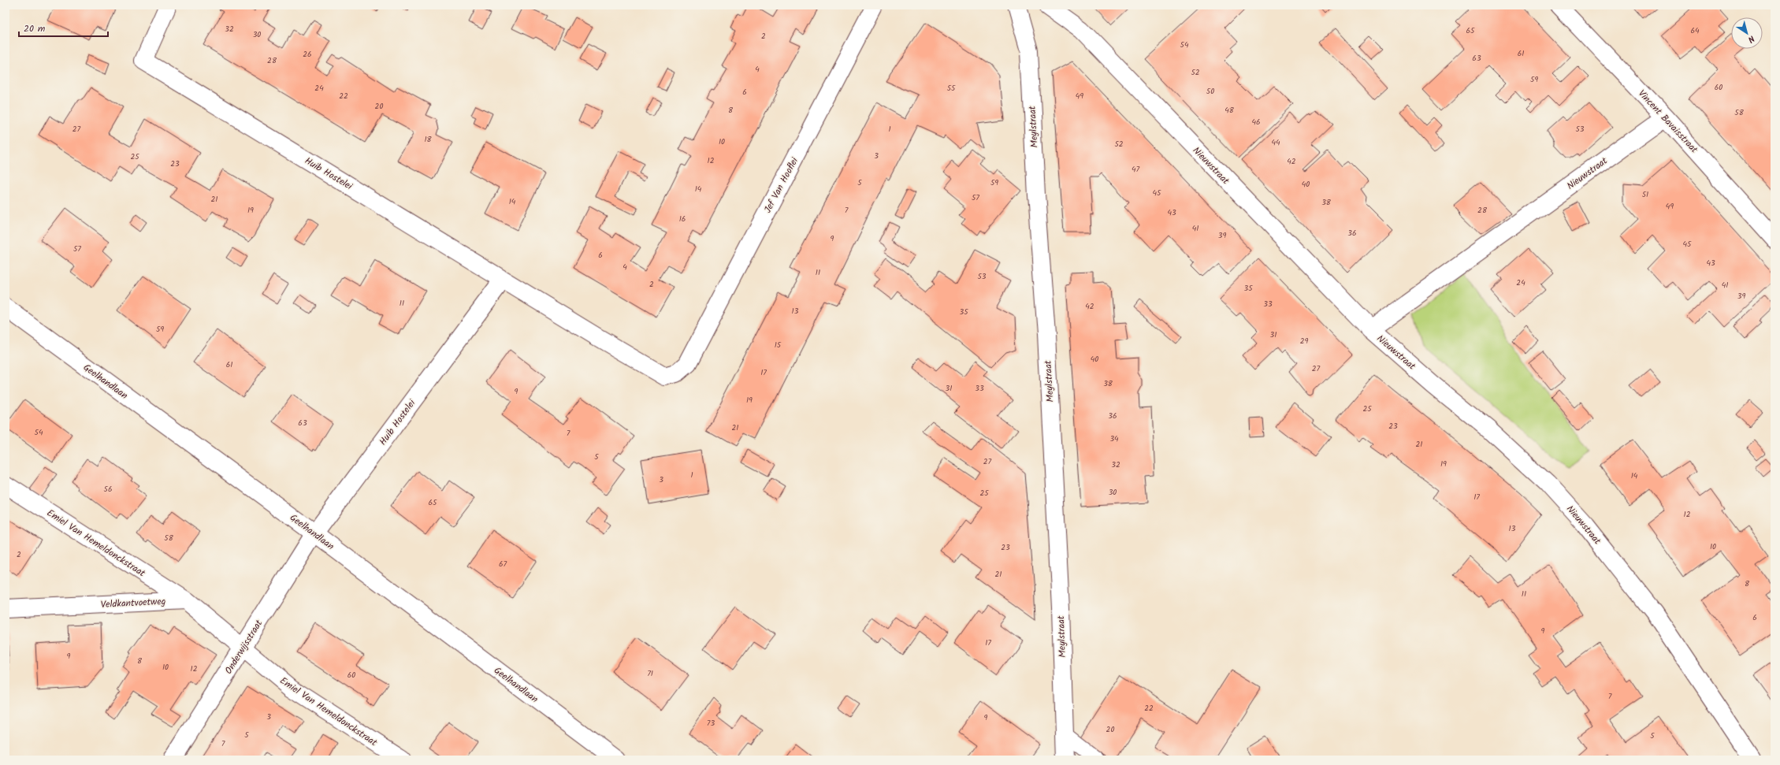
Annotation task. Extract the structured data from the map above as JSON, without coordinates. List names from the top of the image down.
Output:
{
  "streets": {
    "street": [
      "Vincent Bavaisstraat",
      "Meylstraat",
      "Nieuwstraat",
      "Huib Hostelei",
      "Jef Van Hooflei",
      "Geelhandlaan",
      "Emiel Van Hemeldonckstraat",
      "Veldkantvoetweg",
      "Onderwijsstraat"
    ]
  },
  "crossings": [
    ["Vincent Bavaisstraat", "Nieuwstraat"],
    ["Huib Hostelei", "Jef Van Hooflei"],
    ["Huib Hostelei", "Geelhandlaan"],
    ["Huib Hostelei", "Onderwijsstraat"],
    ["Geelhandlaan", "Onderwijsstraat"],
    ["Emiel Van Hemeldonckstraat", "Veldkantvoetweg"],
    ["Emiel Van Hemeldonckstraat", "Onderwijsstraat"]
  ],
  "house_numbers": [
    "32",
    "65",
    "64",
    "30",
    "2",
    "54",
    "61",
    "26",
    "63",
    "28",
    "4",
    "52",
    "59",
    "60",
    "24",
    "55",
    "50",
    "6",
    "22",
    "49",
    "20",
    "8",
    "48",
    "58",
    "46",
    "27",
    "1",
    "53",
    "18",
    "10",
    "44",
    "52",
    "3",
    "25",
    "12",
    "42",
    "23",
    "47",
    "5",
    "59",
    "40",
    "14",
    "45",
    "51",
    "57",
    "21",
    "14",
    "38",
    "49",
    "19",
    "7",
    "28",
    "43",
    "16",
    "41",
    "36",
    "39",
    "9",
    "45",
    "57",
    "6",
    "43",
    "4",
    "11",
    "53",
    "24",
    "2",
    "41",
    "35",
    "39",
    "11",
    "33",
    "42",
    "13",
    "35",
    "59",
    "31",
    "29",
    "15",
    "40",
    "61",
    "27",
    "17",
    "38",
    "31",
    "33",
    "9",
    "19",
    "25",
    "36",
    "63",
    "23",
    "21",
    "54",
    "7",
    "34",
    "21",
    "5",
    "27",
    "19",
    "32",
    "1",
    "14",
    "3",
    "56",
    "30",
    "25",
    "17",
    "65",
    "12",
    "13",
    "58",
    "10",
    "23",
    "2",
    "67",
    "21",
    "8",
    "11",
    "6",
    "9",
    "17",
    "9",
    "8",
    "10",
    "12",
    "71",
    "60",
    "7",
    "22",
    "3",
    "9",
    "73",
    "20",
    "5",
    "5",
    "7"
  ],
  "scale_bar": "20 m",
  "north": "bottom right"
}
